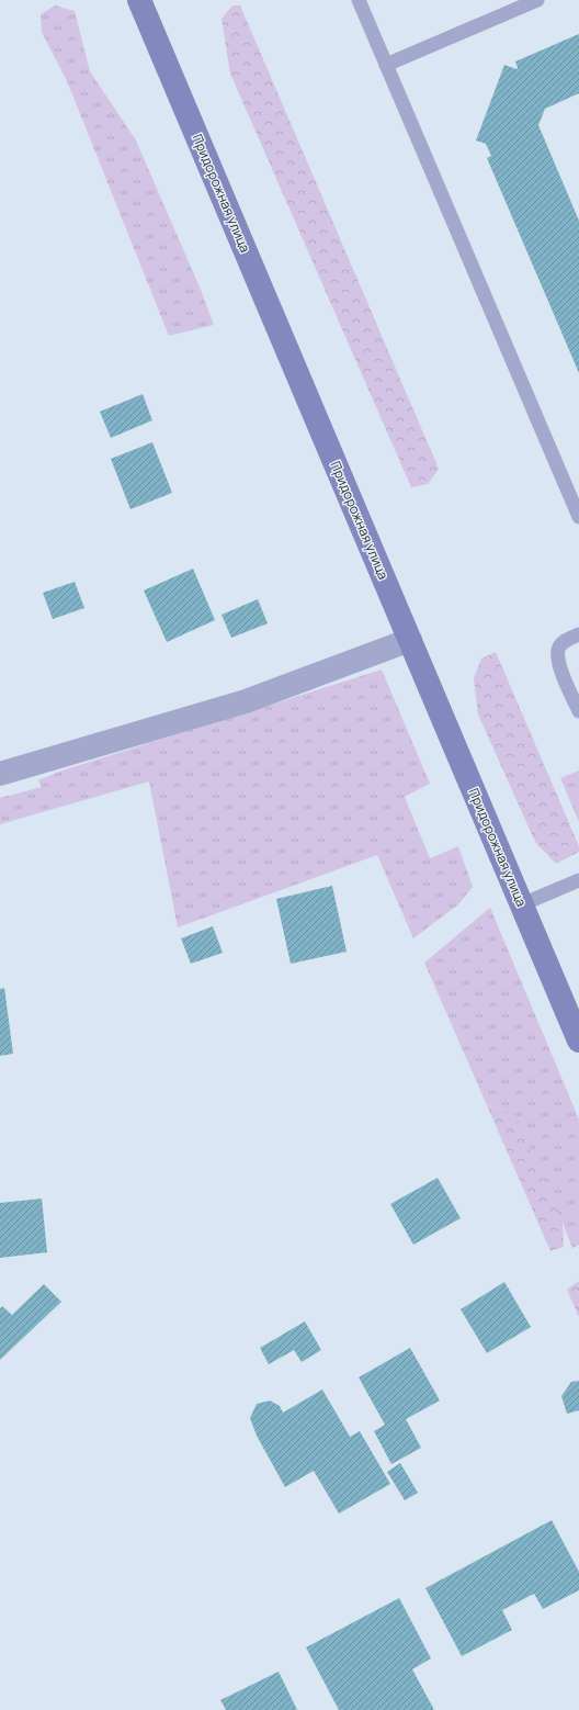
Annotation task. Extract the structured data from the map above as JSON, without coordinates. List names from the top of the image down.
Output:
{
  "streets": {
    "main road": ["Придорожная улица"]
  }
}
